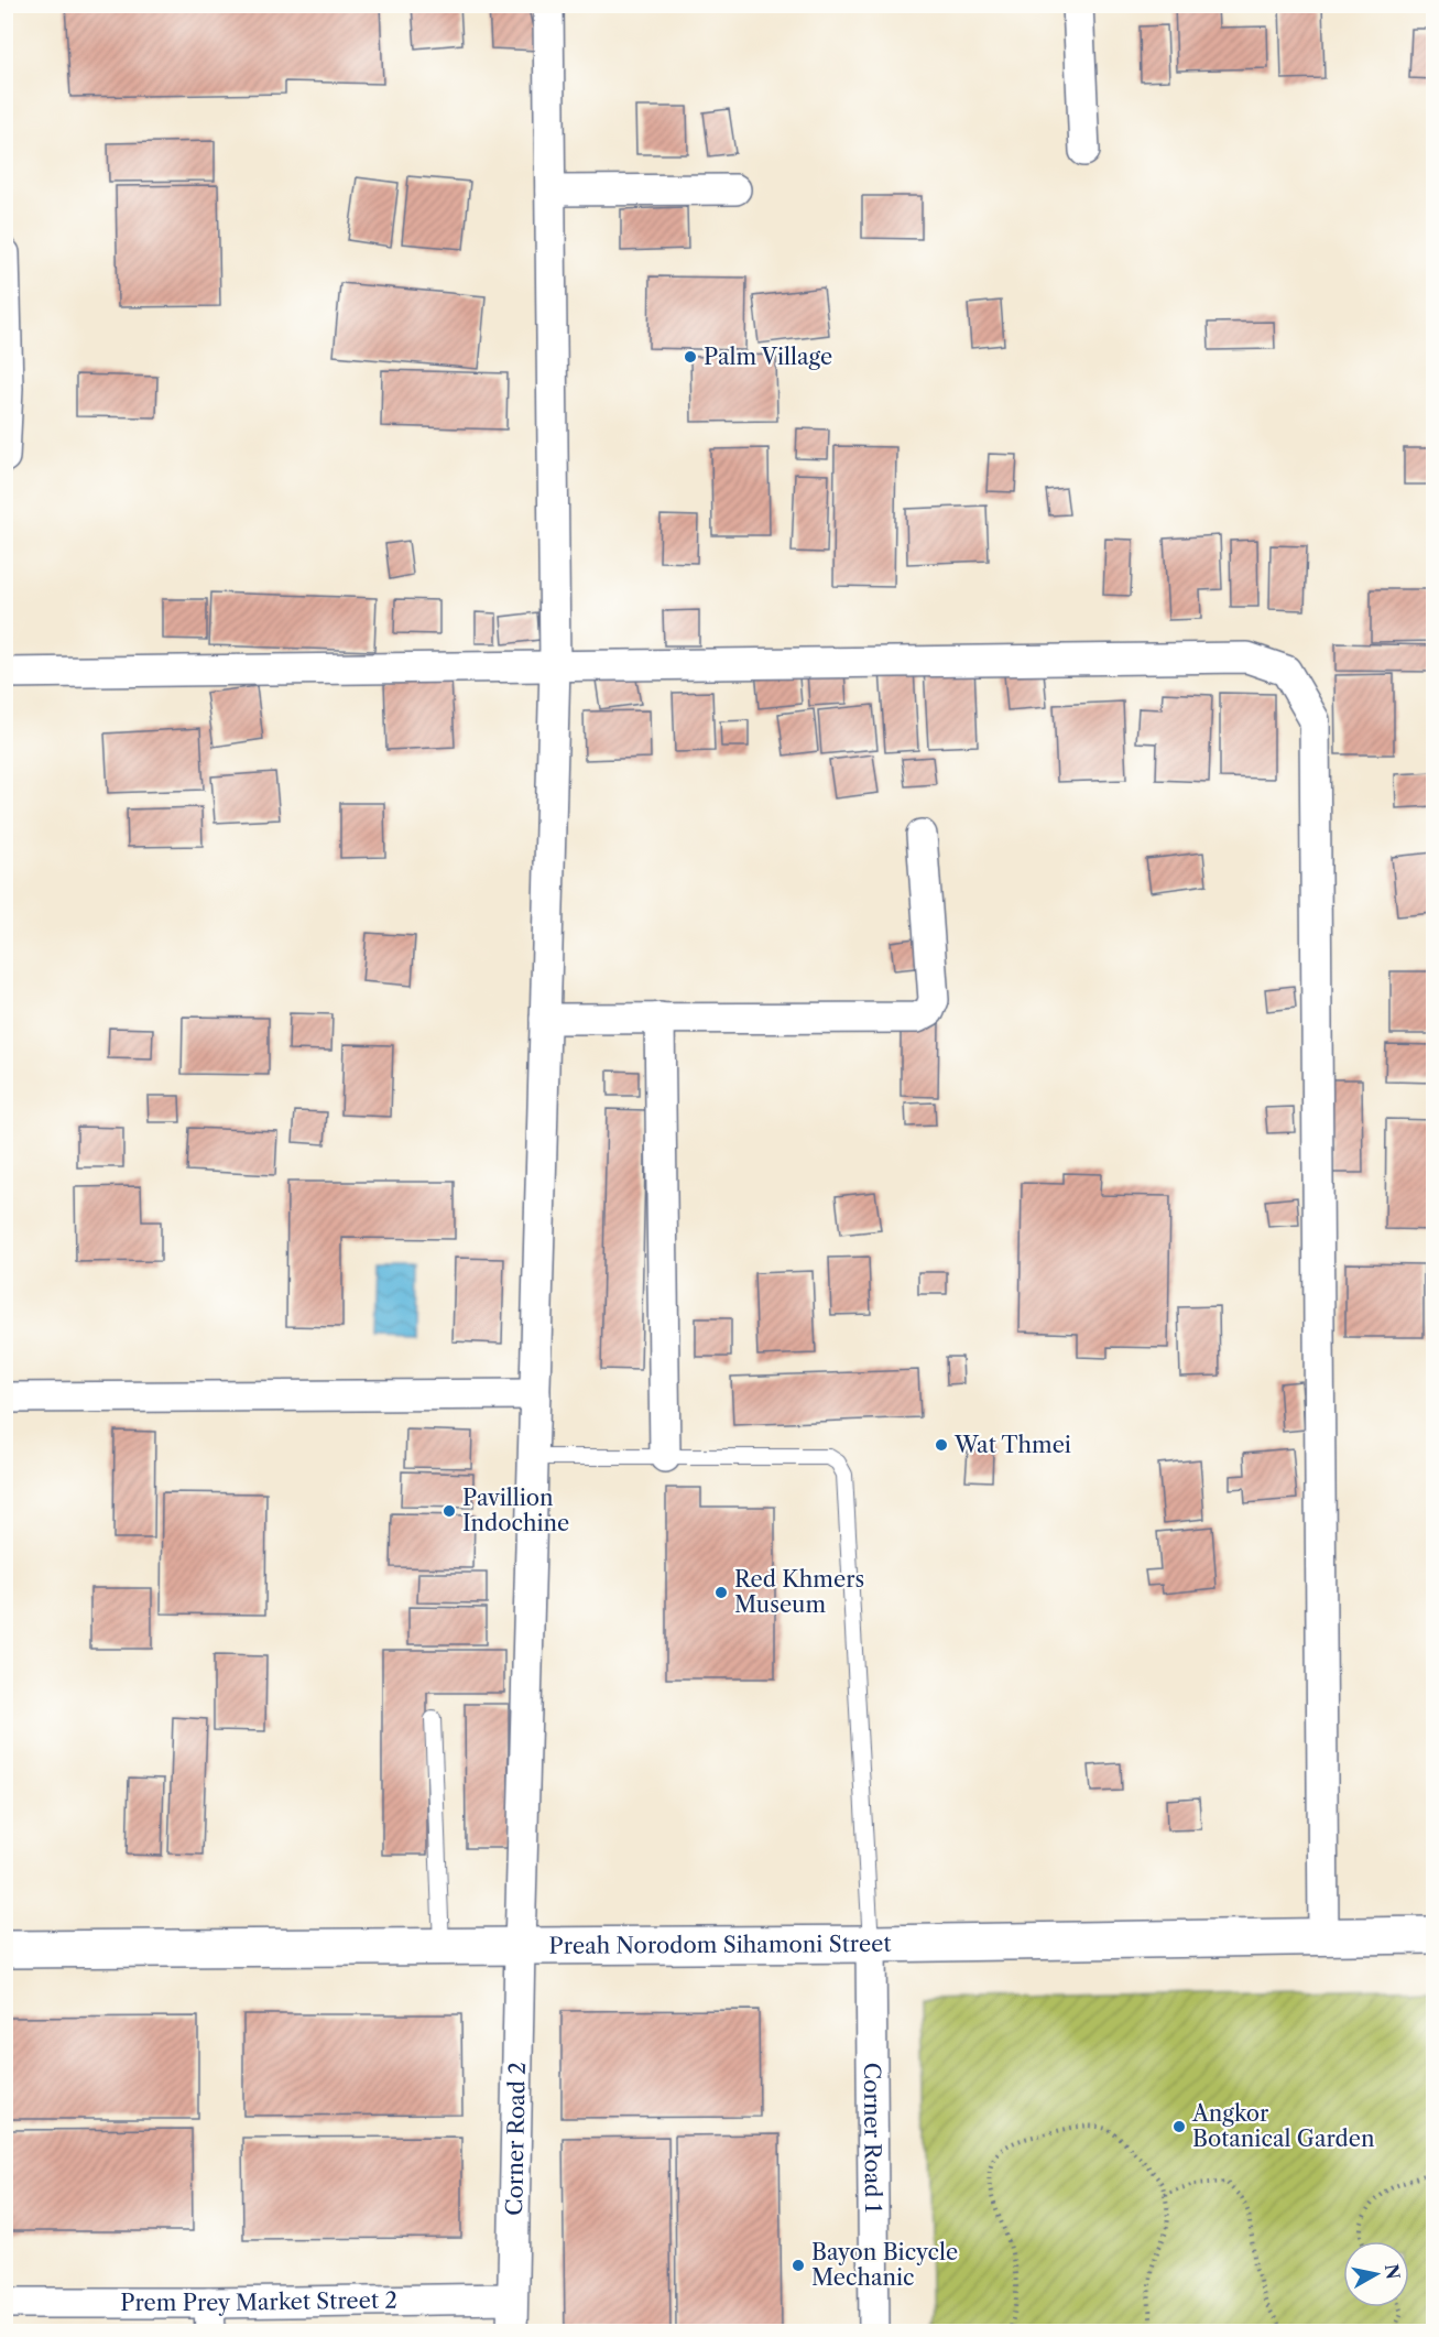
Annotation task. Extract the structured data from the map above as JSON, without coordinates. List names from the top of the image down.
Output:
{
  "streets": {
    "main road": ["Preah Norodom Sihamoni Street"],
    "street": ["Corner Road 1", "Corner Road 2", "Prem Prey Market Street 2"]
  },
  "crossings": [
    ["Preah Norodom Sihamoni Street", "Corner Road 1"],
    ["Preah Norodom Sihamoni Street", "Corner Road 2"],
    ["Corner Road 2", "Prem Prey Market Street 2"]
  ],
  "places": [
    "Palm Village",
    "Wat Thmei",
    "Pavillion Indochine",
    "Red Khmers Museum",
    "Angkor Botanical Garden",
    "Bayon Bicycle Mechanic"
  ],
  "north": "right"
}
